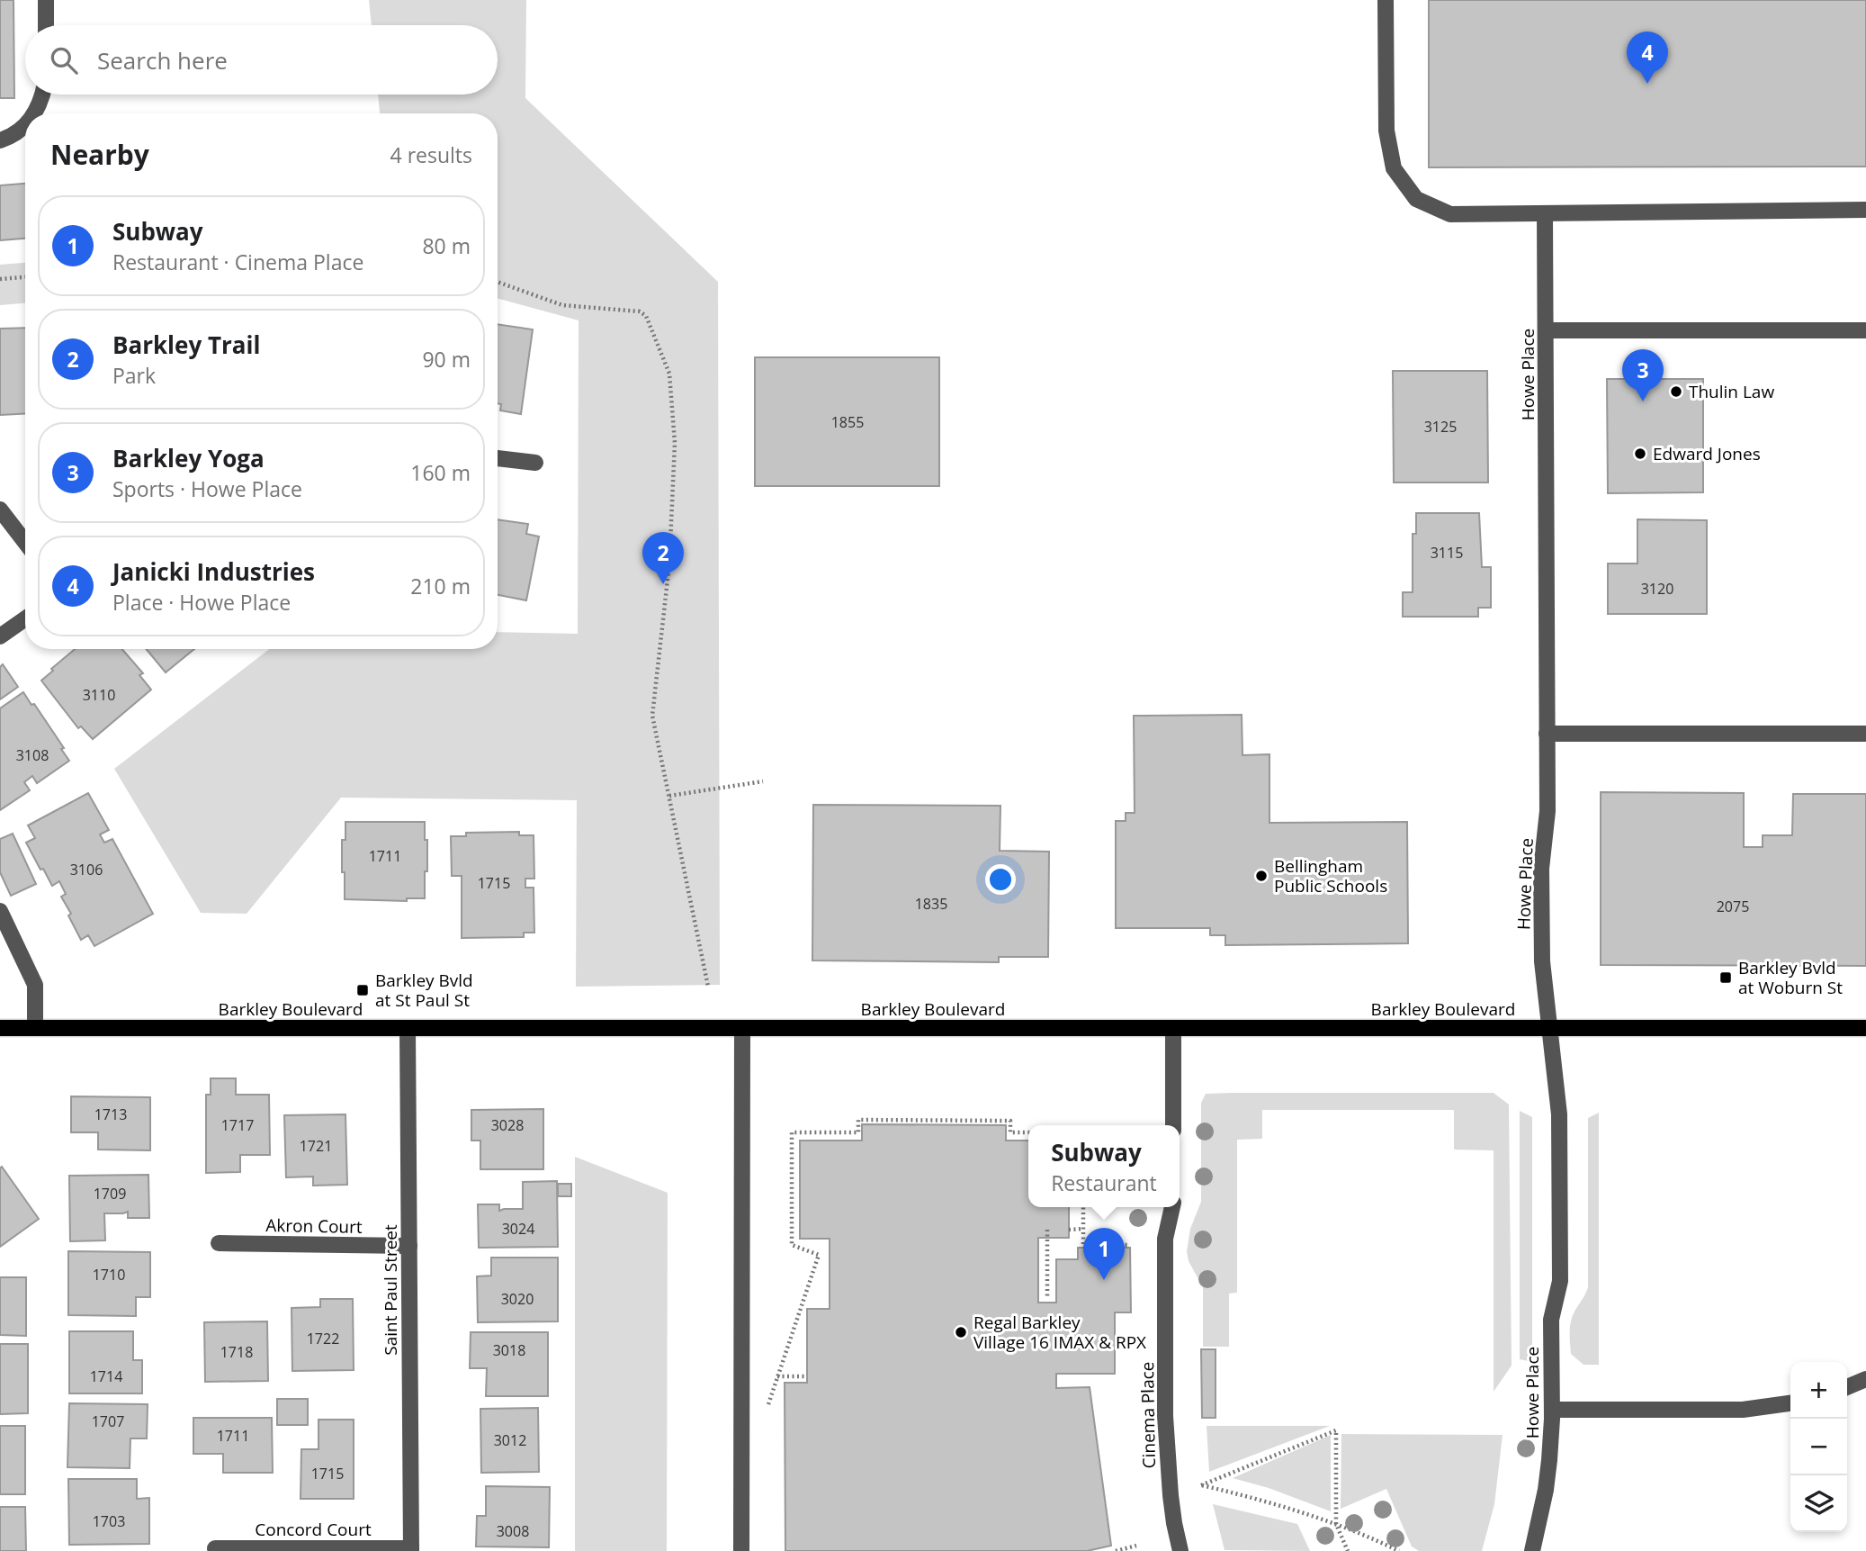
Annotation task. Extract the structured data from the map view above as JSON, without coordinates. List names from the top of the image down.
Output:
{
  "streets": {
    "main road": ["Barkley Boulevard"],
    "street": [
      "Howe Place",
      "Akron Court",
      "Saint Paul Street",
      "Cinema Place",
      "Concord Court"
    ]
  },
  "crossings": [
    ["Howe Place", "Barkley Boulevard"],
    ["Barkley Boulevard", "Saint Paul Street"],
    ["Akron Court", "Saint Paul Street"],
    ["Saint Paul Street", "Concord Court"]
  ],
  "places": {
    "other": [
      "Thulin Law",
      "Edward Jones",
      "Bellingham Public Schools",
      "Regal Barkley Village 16 IMAX & RPX"
    ],
    "transit": ["Barkley Bvld at Woburn St", "Barkley Bvld at St Paul St"]
  },
  "house_numbers": [
    "1855",
    "3125",
    "3115",
    "3120",
    "3110",
    "3108",
    "1711",
    "3106",
    "1715",
    "1835",
    "2075",
    "1713",
    "1717",
    "3028",
    "1721",
    "1709",
    "3024",
    "1710",
    "3020",
    "1722",
    "3018",
    "1718",
    "1714",
    "1707",
    "1711",
    "3012",
    "1715",
    "1703",
    "3008"
  ],
  "page": {
    "search": "Search here",
    "pins": [
      "4",
      "3",
      "2",
      "1"
    ],
    "heading": ["Nearby", "4 results"],
    "list": [
      {
        "mark": "1",
        "name": "Subway",
        "note": "Restaurant · Cinema Place",
        "value": "80 m"
      },
      {
        "mark": "2",
        "name": "Barkley Trail",
        "note": "Park",
        "value": "90 m"
      },
      {
        "mark": "3",
        "name": "Barkley Yoga",
        "note": "Sports · Howe Place",
        "value": "160 m"
      },
      {
        "mark": "4",
        "name": "Janicki Industries",
        "note": "Place · Howe Place",
        "value": "210 m"
      }
    ],
    "popup": ["Subway", "Restaurant"],
    "map_buttons": ["+", "−"]
  }
}
